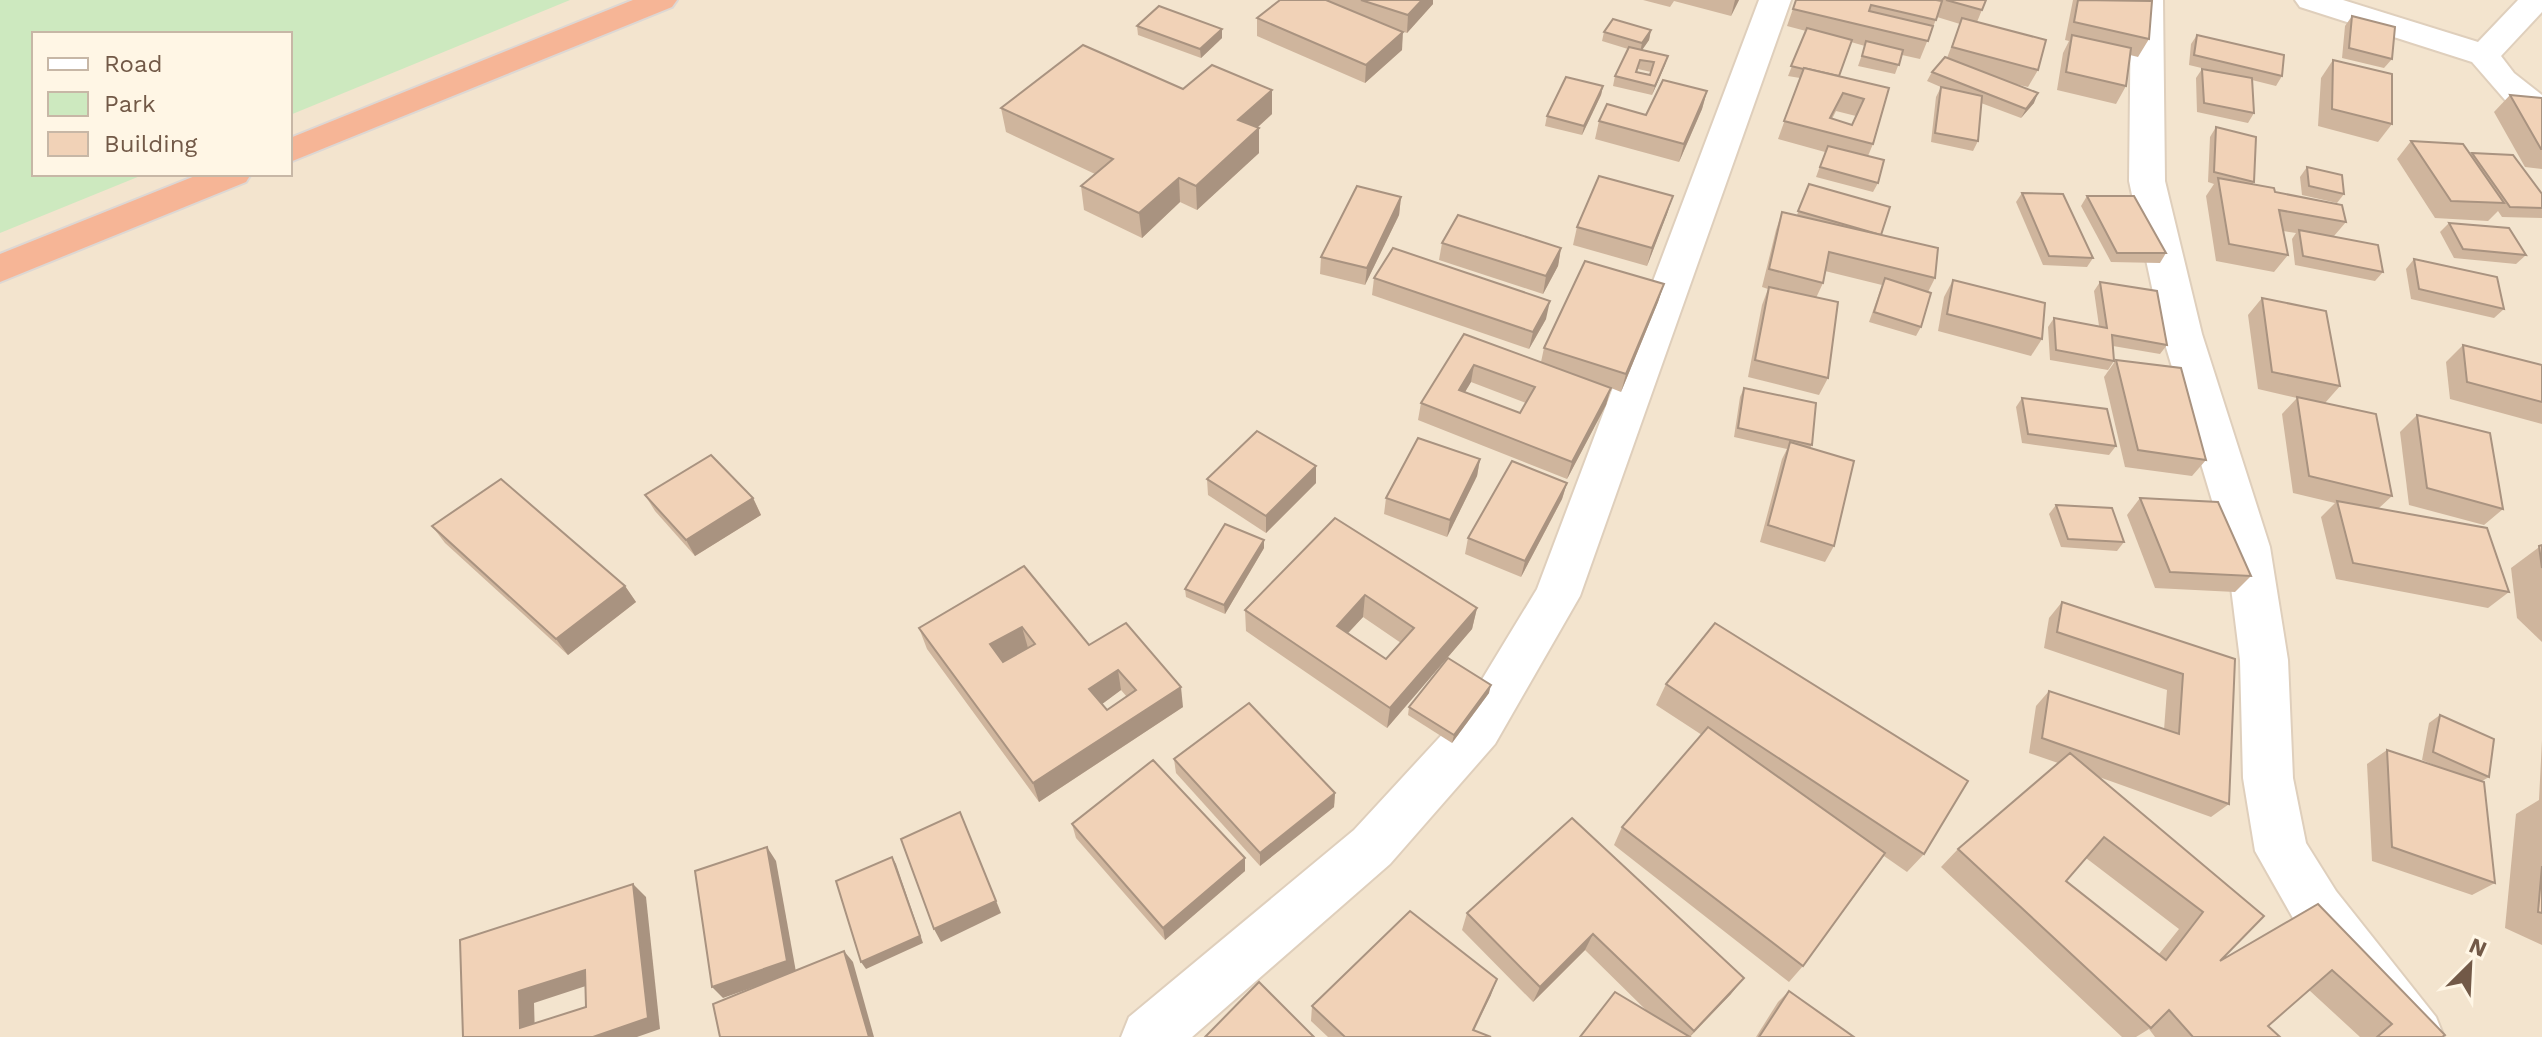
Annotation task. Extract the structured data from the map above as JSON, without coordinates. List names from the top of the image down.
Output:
{
  "legend": ["Road", "Park", "Building"],
  "north": "top right"
}
